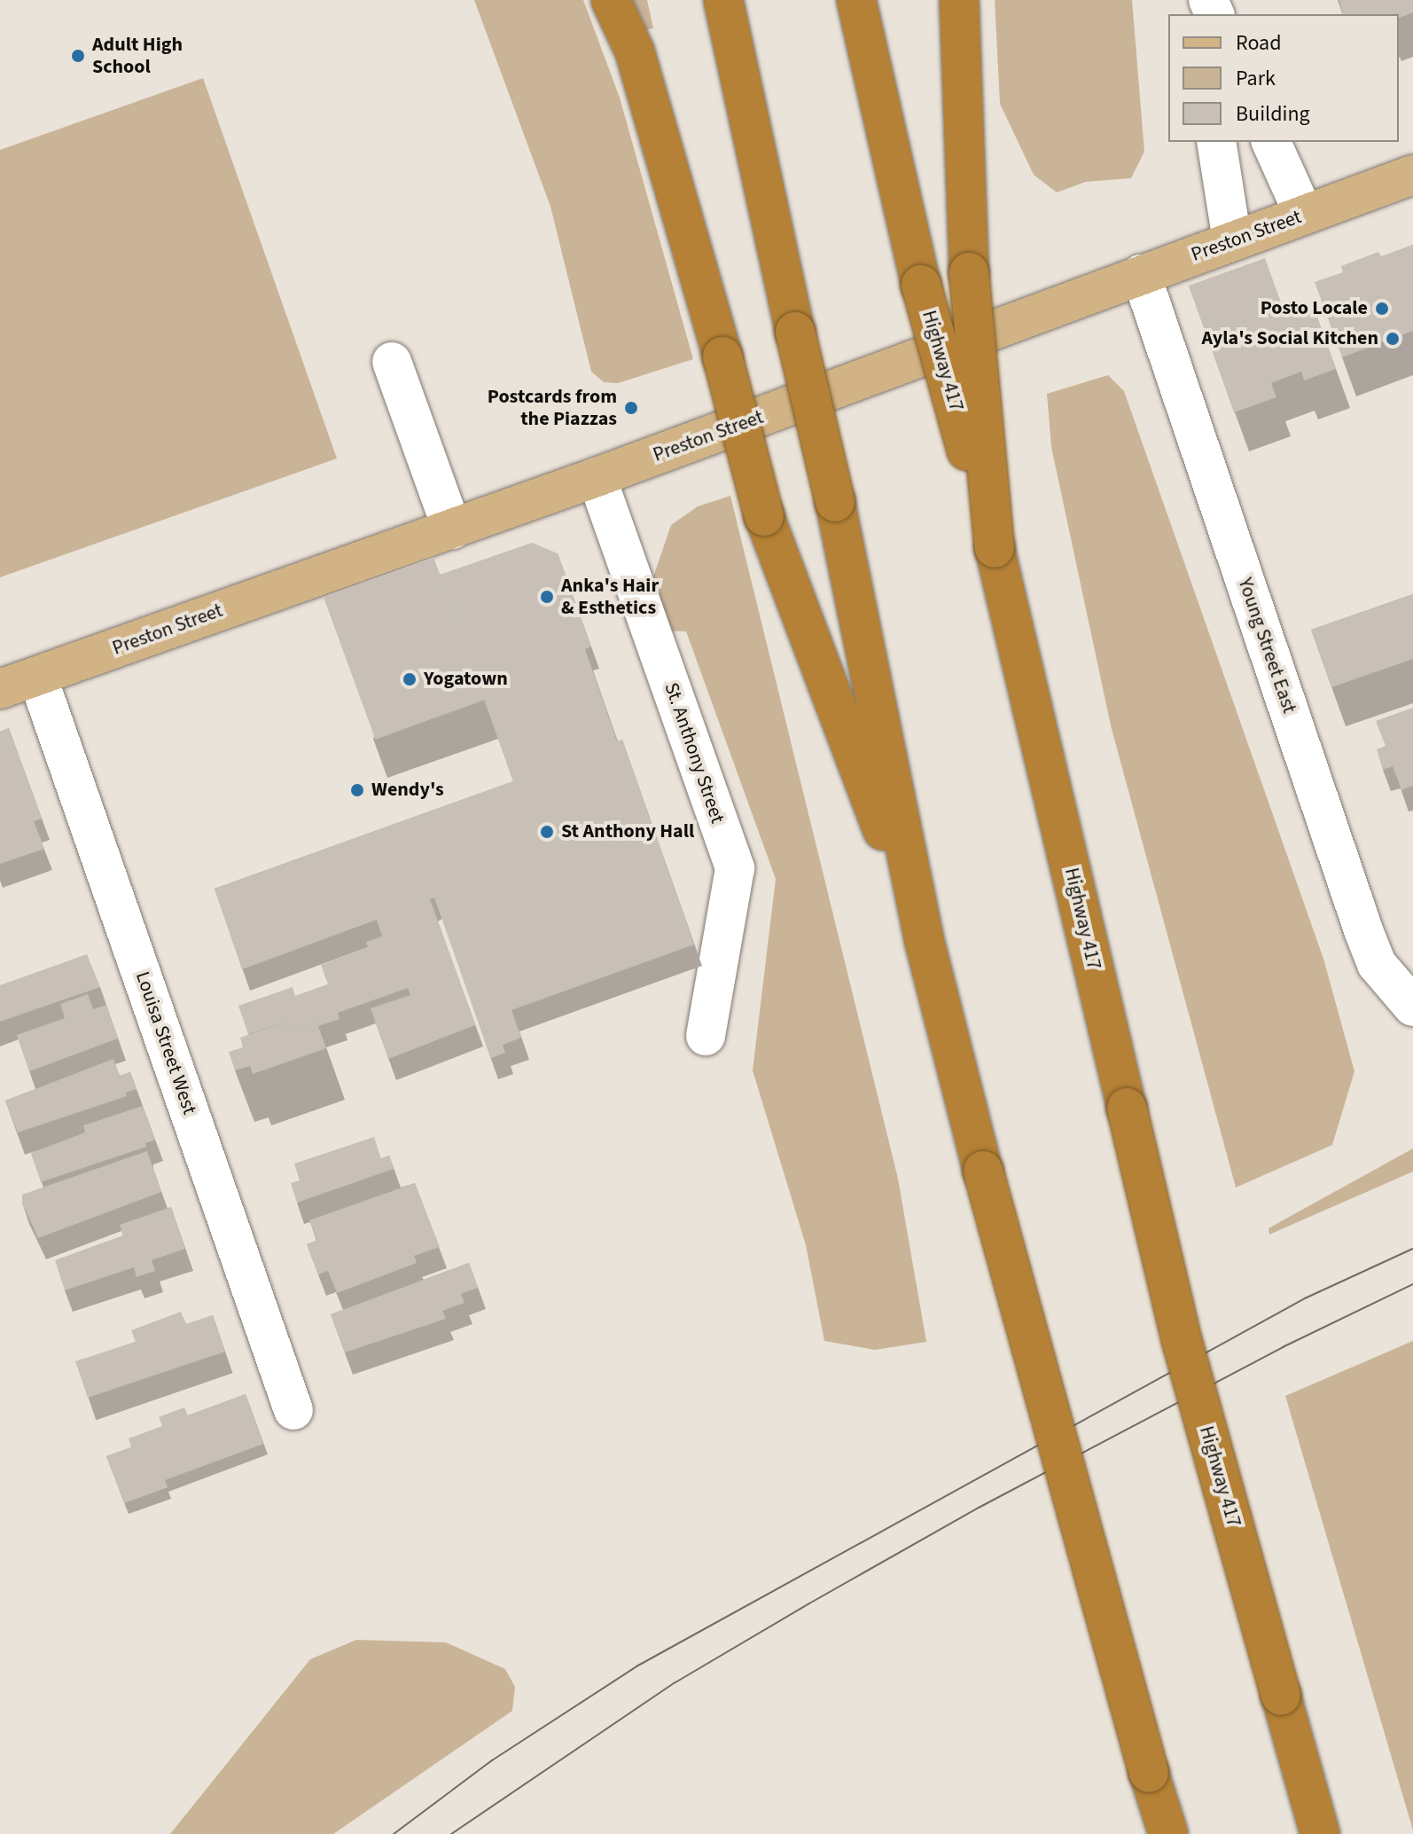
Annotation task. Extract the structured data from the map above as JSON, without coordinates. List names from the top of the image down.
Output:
{
  "streets": {
    "highway": ["Highway 417"],
    "main road": ["Preston Street"],
    "street": ["Young Street East", "St. Anthony Street", "Louisa Street West"]
  },
  "crossings": [
    ["Preston Street", "Young Street East"],
    ["Preston Street", "St. Anthony Street"],
    ["Preston Street", "Louisa Street West"]
  ],
  "places": [
    "Adult High School",
    "Posto Locale",
    "Ayla's Social Kitchen",
    "Postcards from the Piazzas",
    "Anka's Hair & Esthetics",
    "Yogatown",
    "Wendy's",
    "St Anthony Hall"
  ],
  "legend": ["Road", "Park", "Building"]
}
